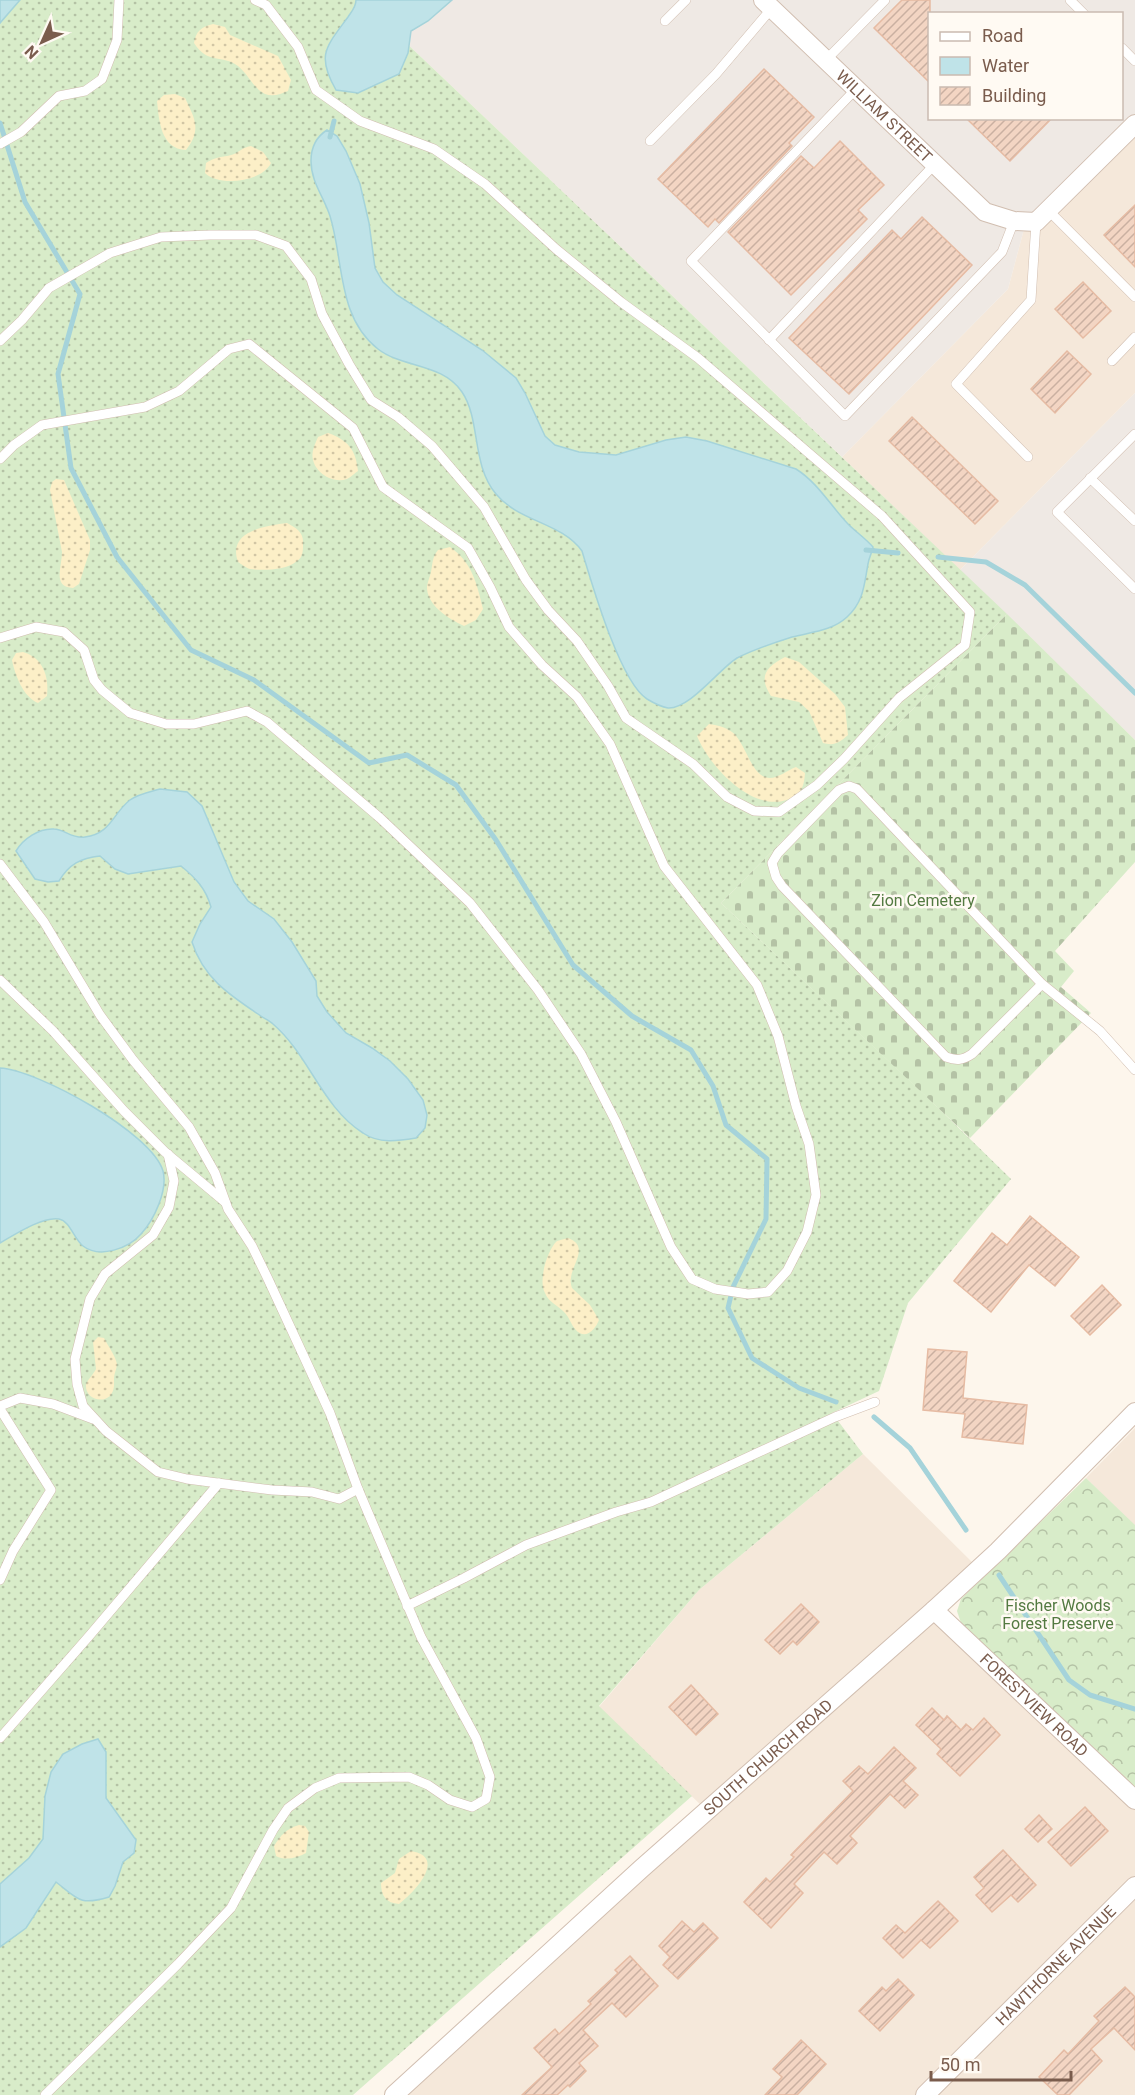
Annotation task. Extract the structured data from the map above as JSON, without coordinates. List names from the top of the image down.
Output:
{
  "streets": {
    "street": [
      "WILLIAM STREET",
      "FORESTVIEW ROAD",
      "SOUTH CHURCH ROAD",
      "HAWTHORNE AVENUE"
    ]
  },
  "crossings": [
    ["FORESTVIEW ROAD", "SOUTH CHURCH ROAD"]
  ],
  "parks": ["Zion Cemetery", "Fischer Woods Forest Preserve"],
  "legend": ["Road", "Water", "Building"],
  "scale_bar": "50 m",
  "north": "bottom left"
}
